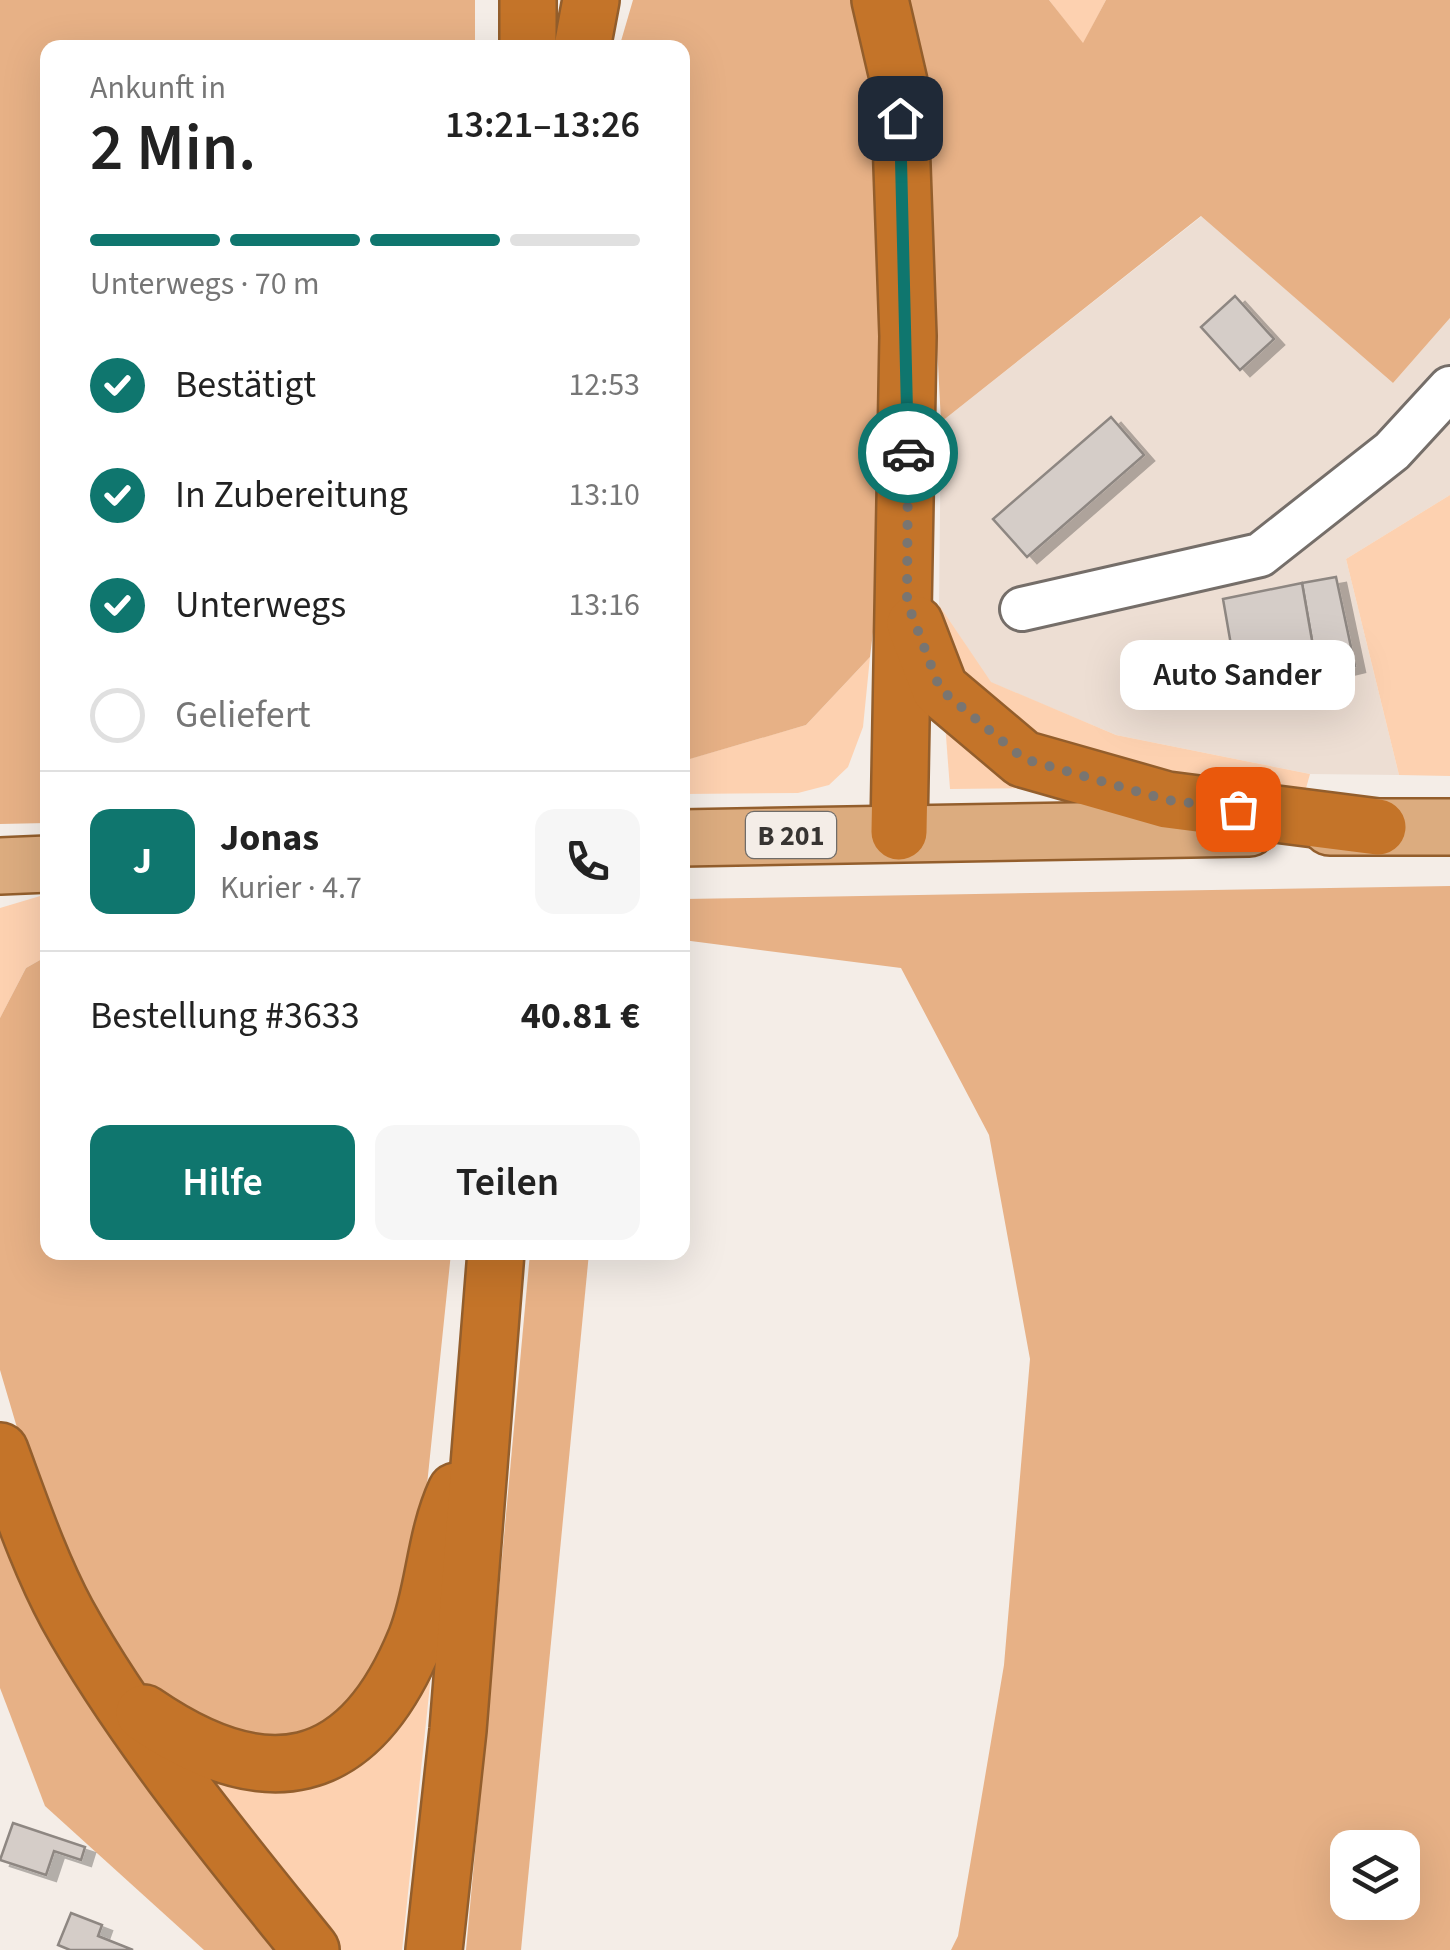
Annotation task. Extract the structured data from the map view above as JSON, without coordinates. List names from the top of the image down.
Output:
{
  "streets": {
    "main road": ["B 201"]
  },
  "places": ["Auto Sander"],
  "page": {
    "heading": ["2 Min.", "Ankunft in", "13:21–13:26"],
    "panel": [
      "Jonas",
      "Kurier · 4.7",
      "Bestellung #3633",
      "40.81 €"
    ],
    "bar": "Unterwegs · 70 m",
    "list": [
      ["Bestätigt", "12:53"],
      ["In Zubereitung", "13:10"],
      ["Unterwegs", "13:16"],
      "Geliefert"
    ],
    "bubble": "Auto Sander",
    "round": "J",
    "buttons": ["Hilfe", "Teilen"]
  }
}
